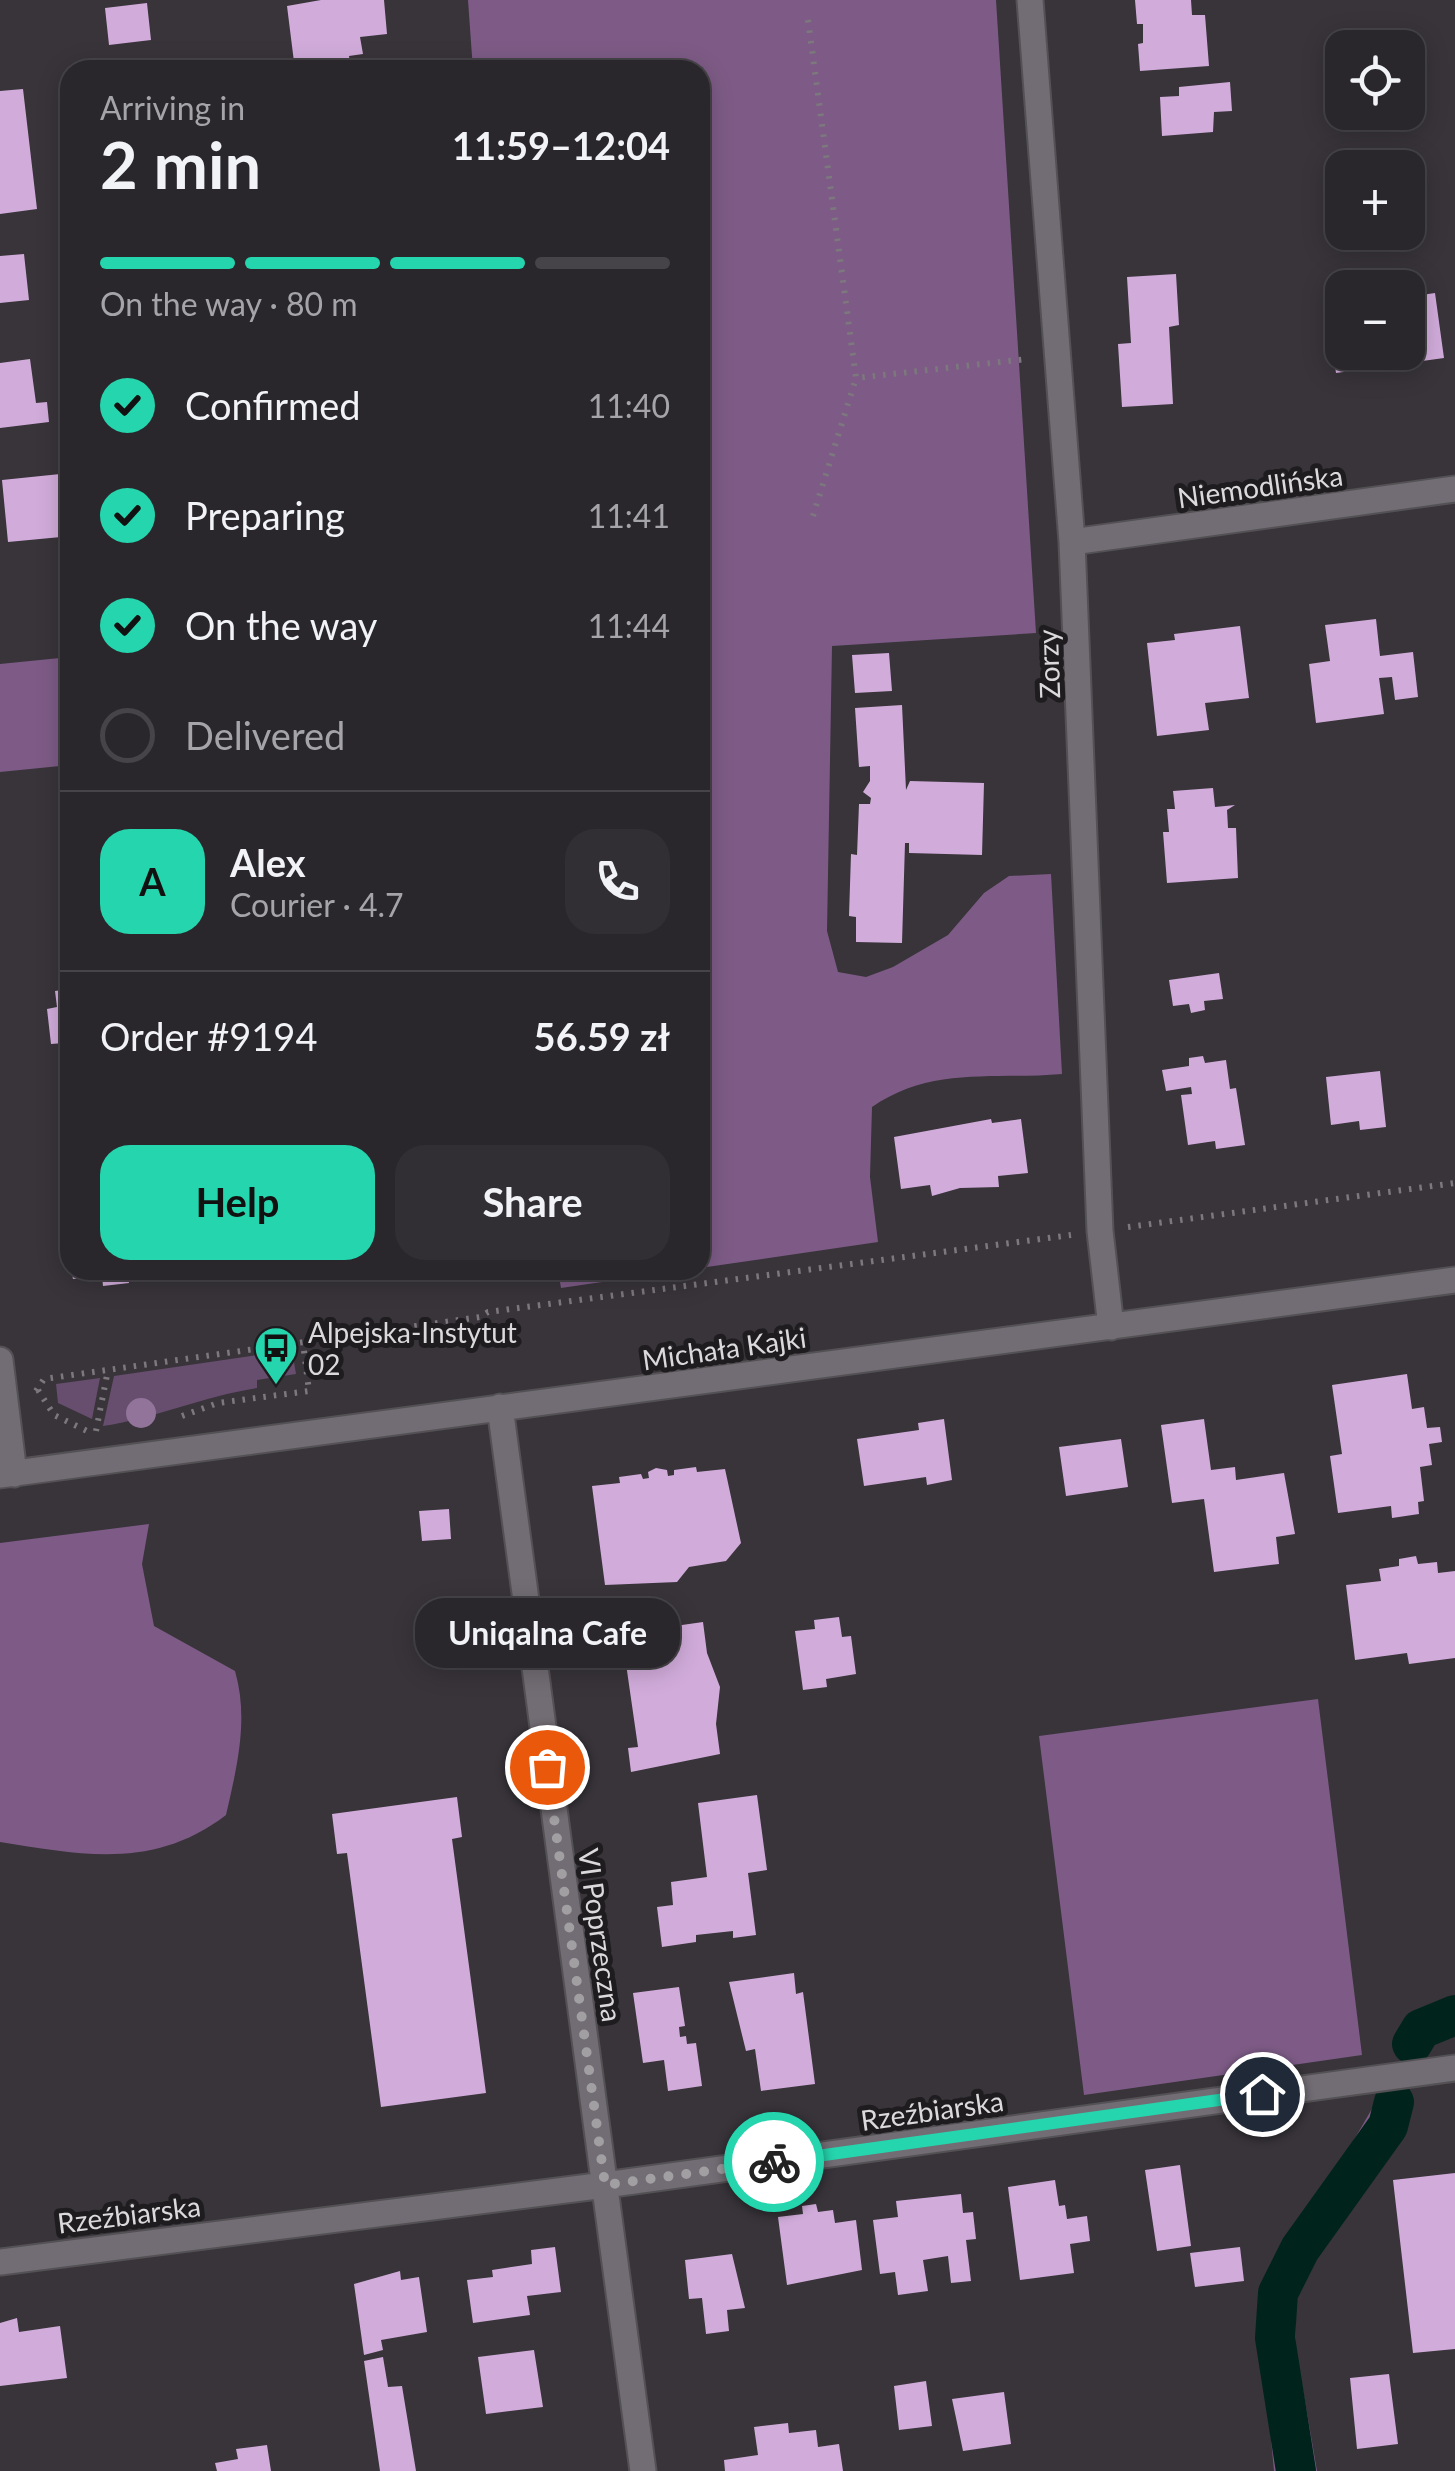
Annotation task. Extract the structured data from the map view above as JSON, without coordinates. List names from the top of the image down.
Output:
{
  "streets": {
    "street": [
      "Niemodlińska",
      "Zorzy",
      "Michała Kajki",
      "VI Poprzeczna",
      "Rzeźbiarska"
    ]
  },
  "crossings": [
    ["Niemodlińska", "Zorzy"],
    ["Zorzy", "Michała Kajki"],
    ["Michała Kajki", "VI Poprzeczna"],
    ["VI Poprzeczna", "Rzeźbiarska"]
  ],
  "places": {
    "bus stop": ["Alpejska-Instytut 02"],
    "other": ["Uniqalna Cafe"]
  },
  "page": {
    "map_buttons": ["+", "−"],
    "heading": ["2 min", "Arriving in", "11:59–12:04"],
    "panel": [
      "Alex",
      "Courier · 4.7",
      "Order #9194",
      "56.59 zł"
    ],
    "bar": "On the way · 80 m",
    "list": [
      ["Confirmed", "11:40"],
      ["Preparing", "11:41"],
      ["On the way", "11:44"],
      "Delivered"
    ],
    "round": "A",
    "buttons": ["Help", "Share"],
    "bubble": "Uniqalna Cafe"
  }
}
